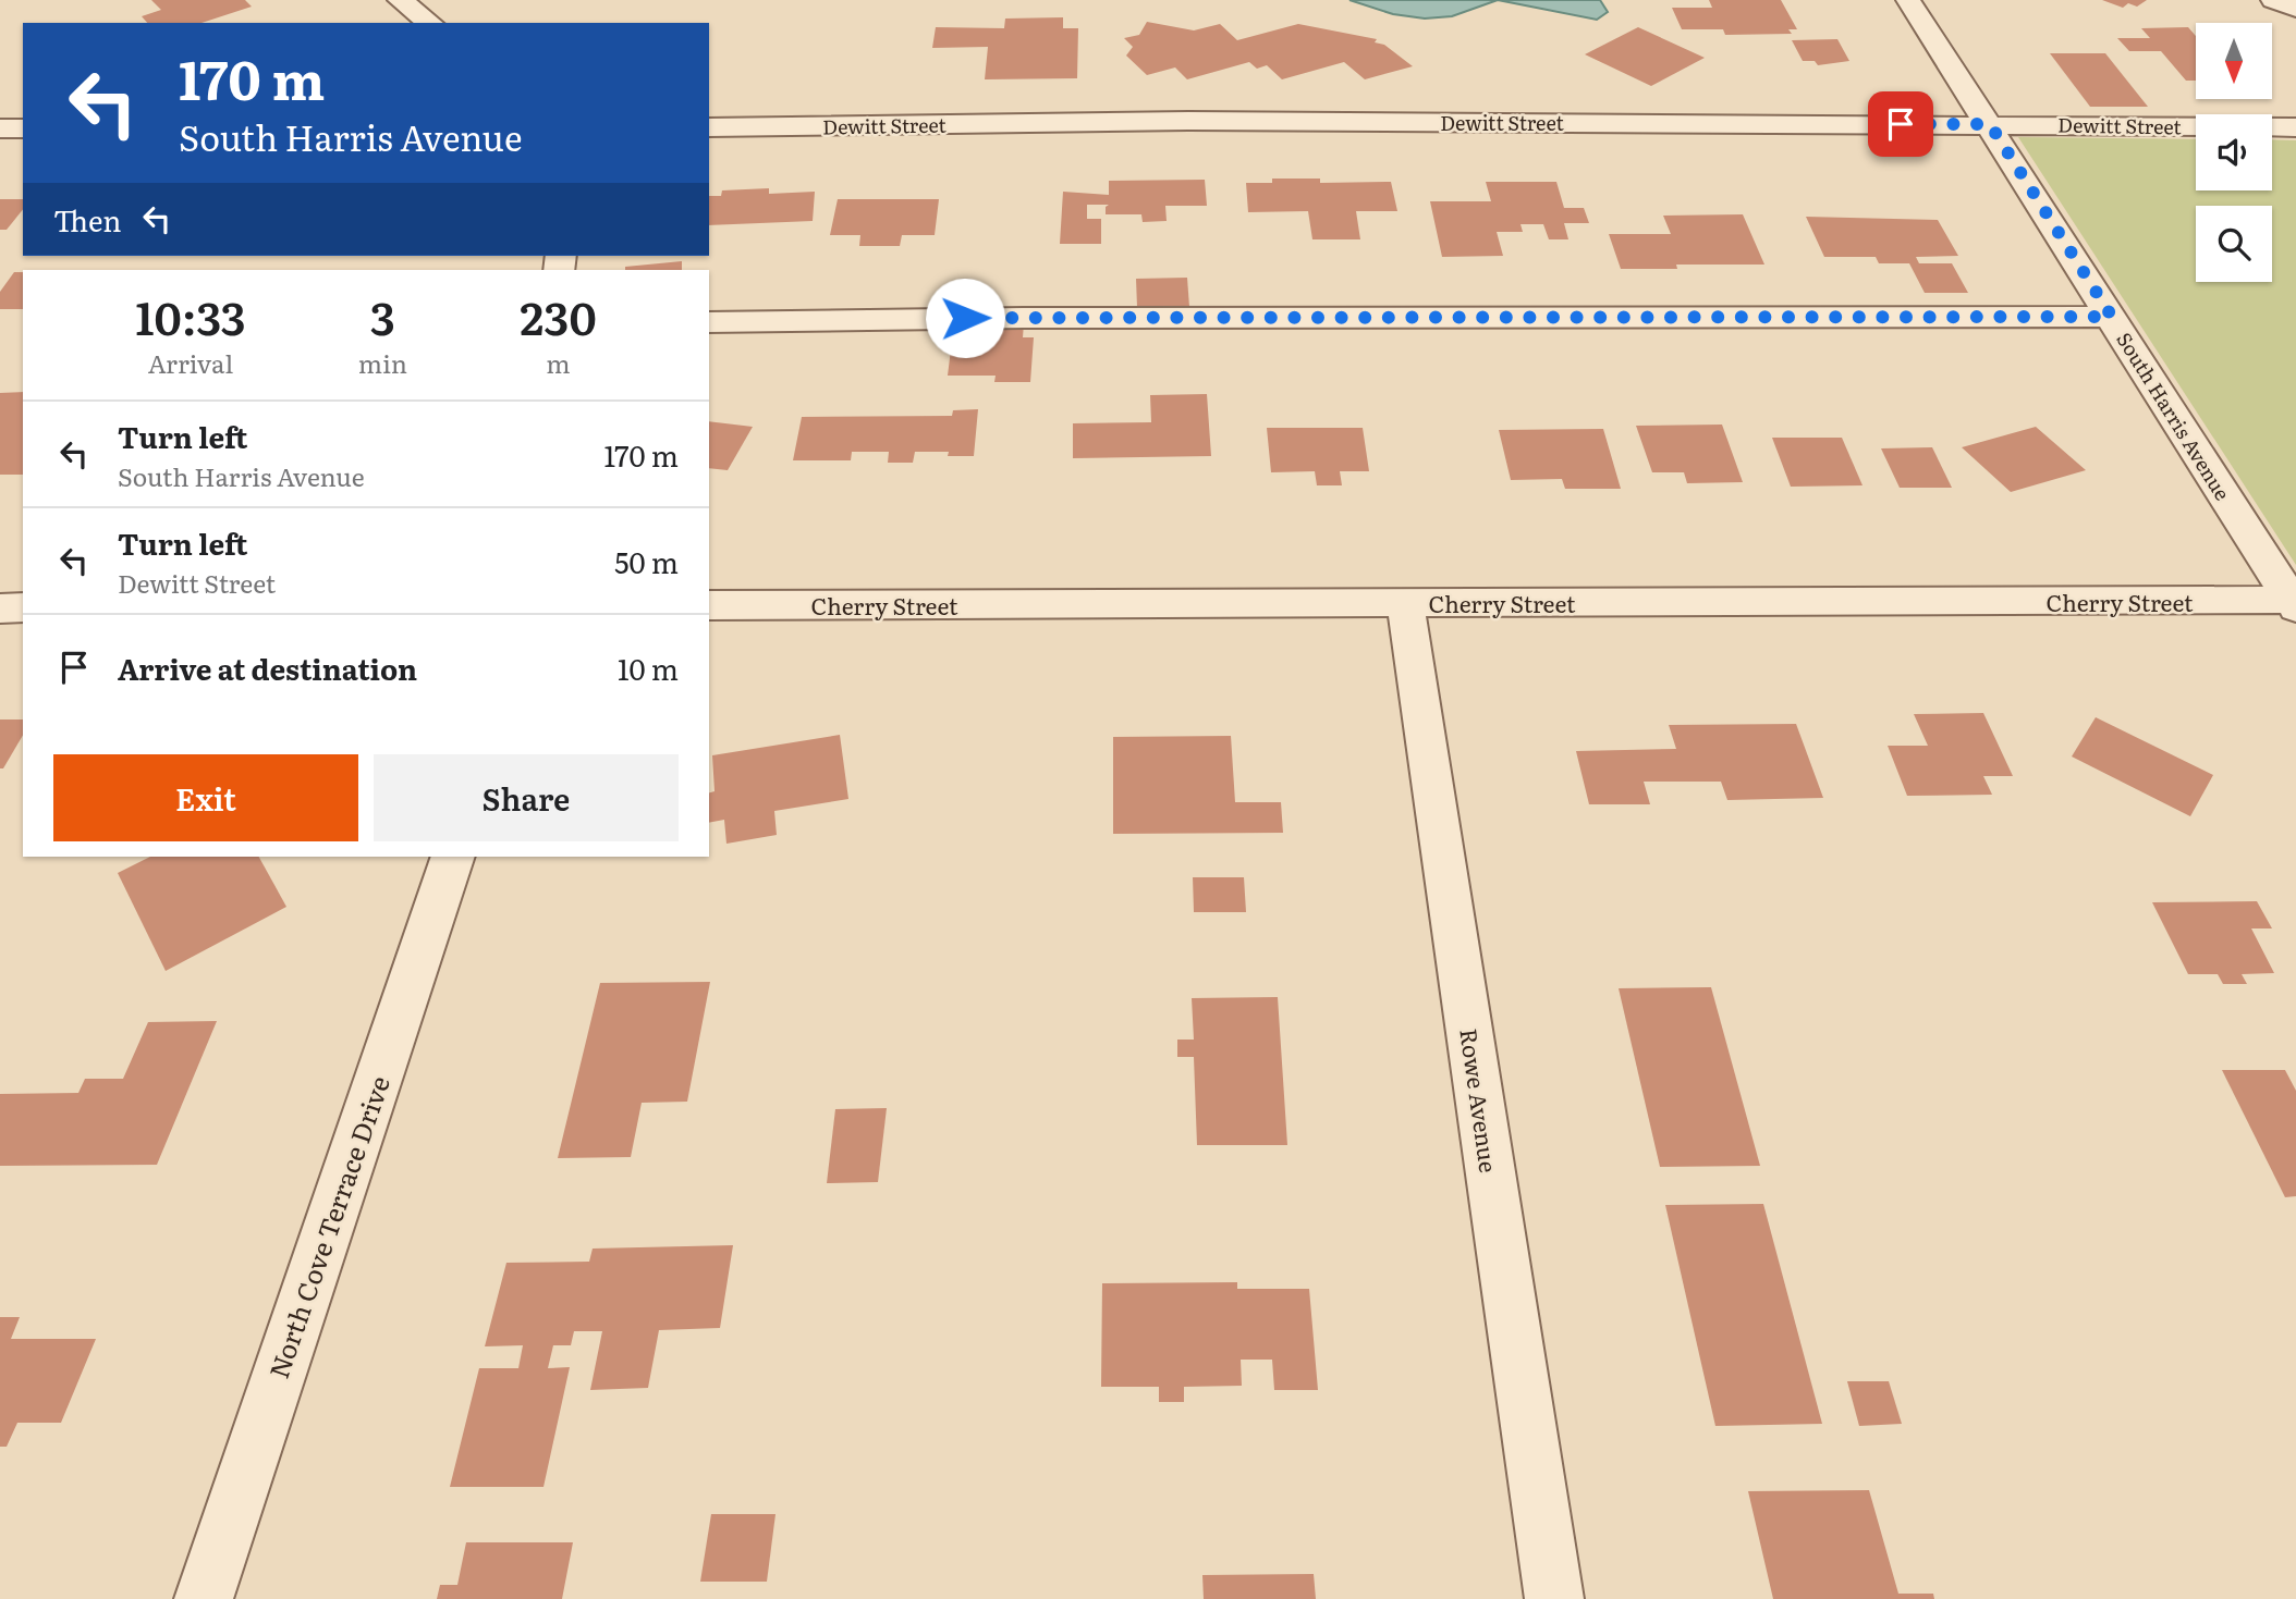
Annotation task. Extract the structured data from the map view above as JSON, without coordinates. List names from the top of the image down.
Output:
{
  "streets": {
    "street": [
      "Dewitt Street",
      "South Harris Avenue",
      "Cherry Street",
      "Rowe Avenue",
      "North Cove Terrace Drive"
    ]
  },
  "crossings": [
    ["Dewitt Street", "South Harris Avenue"],
    ["South Harris Avenue", "Cherry Street"],
    ["Cherry Street", "Rowe Avenue"]
  ],
  "north": "bottom",
  "page": {
    "turn": ["170 m", "South Harris Avenue"],
    "then": "Then",
    "eta": [
      "10:33",
      "Arrival",
      "3",
      "min",
      "230",
      "m"
    ],
    "list": [
      {
        "name": "Turn left",
        "note": "South Harris Avenue",
        "value": "170 m"
      },
      {
        "name": "Turn left",
        "note": "Dewitt Street",
        "value": "50 m"
      },
      {
        "name": "Arrive at destination",
        "value": "10 m"
      }
    ],
    "buttons": ["Exit", "Share"]
  }
}
